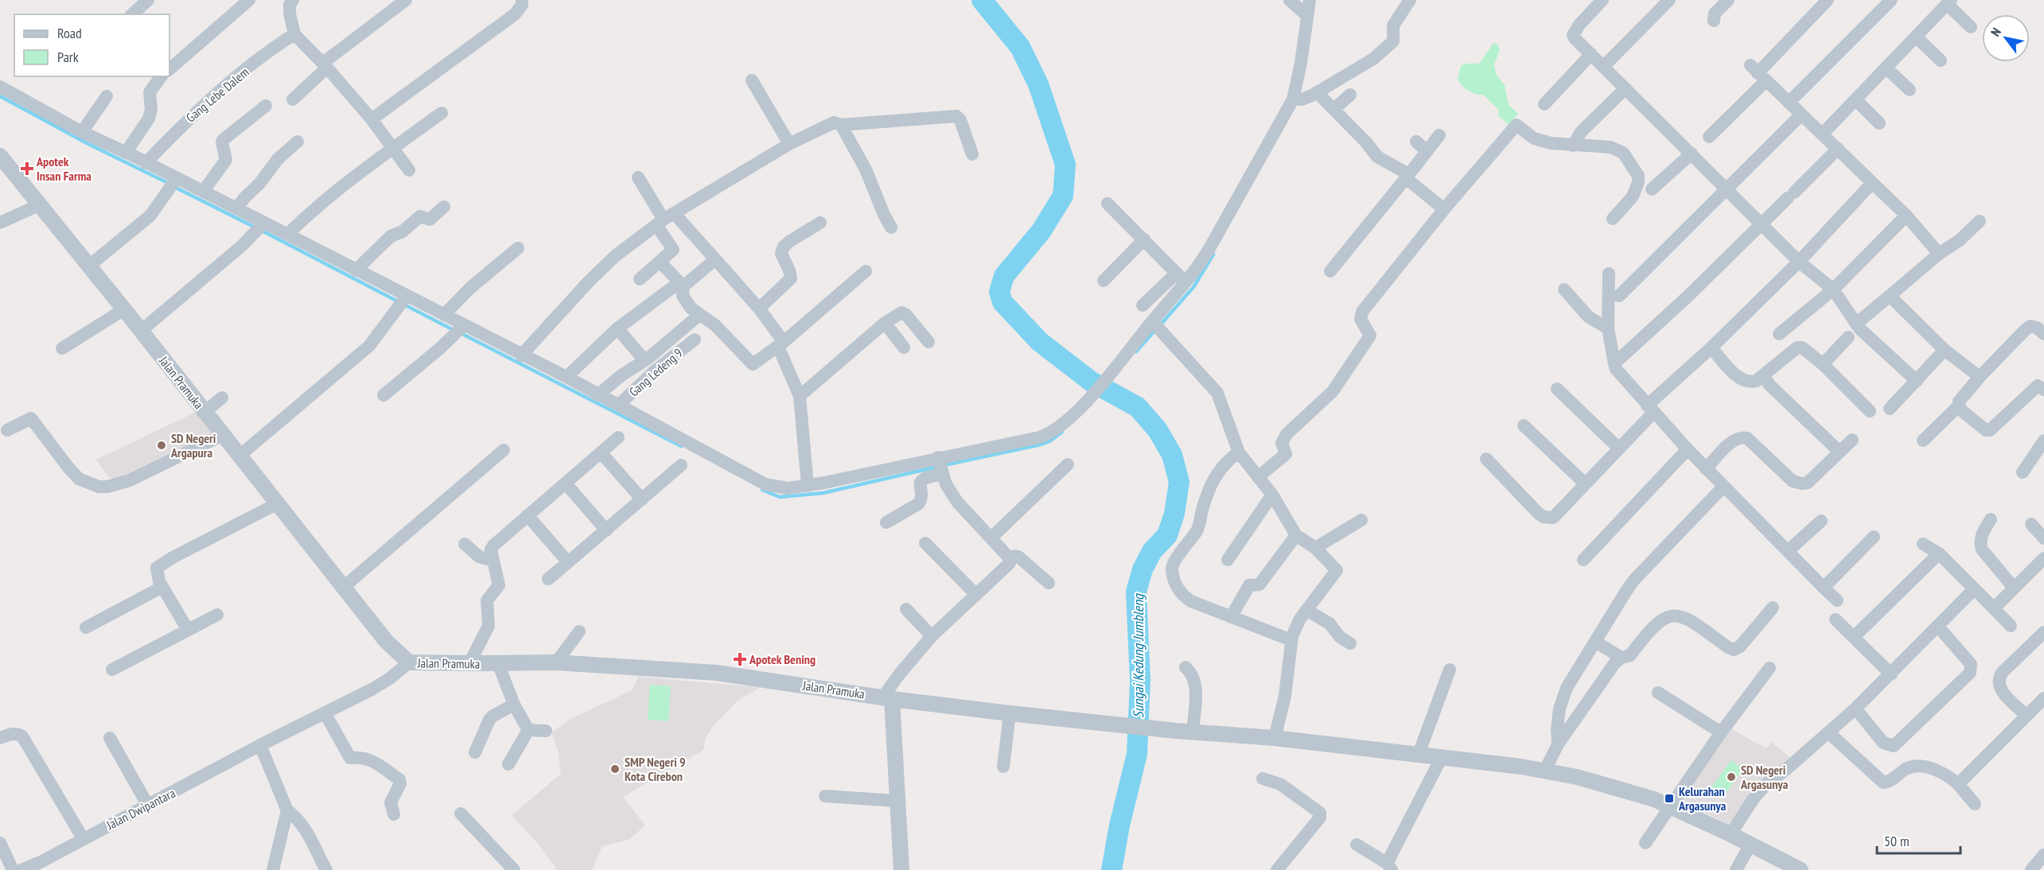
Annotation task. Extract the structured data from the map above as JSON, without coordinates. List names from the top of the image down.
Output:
{
  "streets": {
    "street": [
      "Gang Lebe Dalem",
      "Gang Ledeng 9",
      "Jalan Pramuka",
      "Jalan Dwipantara"
    ]
  },
  "crossings": [
    ["Jalan Pramuka", "Jalan Dwipantara"]
  ],
  "water": ["Sungai Kedung Jumbleng"],
  "places": {
    "health": ["Apotek Insan Farma", "Apotek Bening"],
    "other": ["SD Negeri Argapura", "SMP Negeri 9 Kota Cirebon", "SD Negeri Argasunya"],
    "transit": ["Kelurahan Argasunya"]
  },
  "legend": ["Road", "Park"],
  "scale_bar": "50 m",
  "north": "top left"
}
